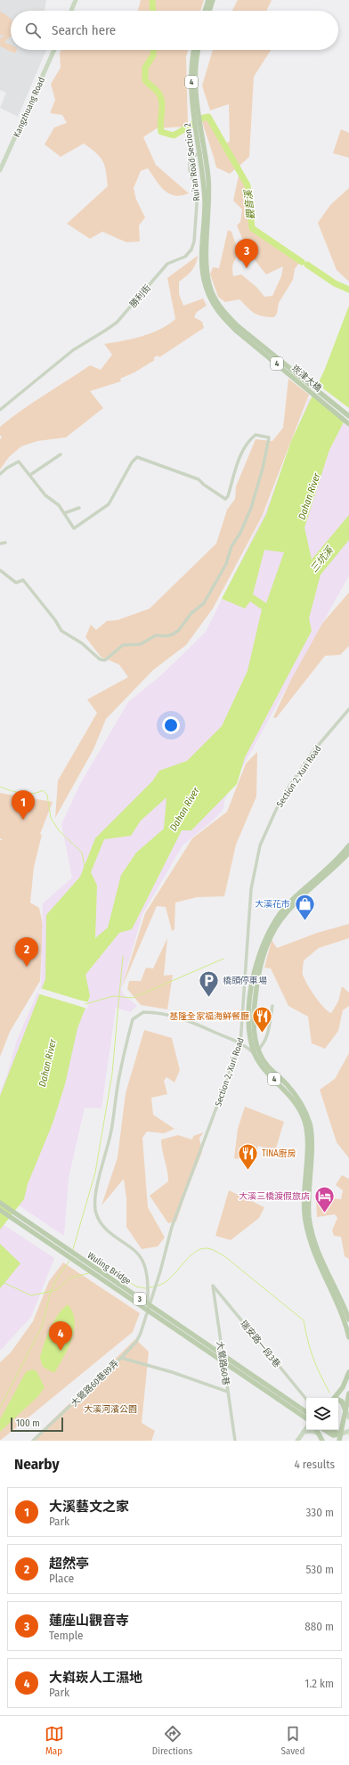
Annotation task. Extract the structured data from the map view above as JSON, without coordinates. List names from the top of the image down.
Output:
{
  "streets": {
    "main road": [
      "4",
      "Rui'an Road Section 2",
      "崁津大橋",
      "Wuling Bridge",
      "3"
    ],
    "street": [
      "Kangzhuang Road",
      "勝利街",
      "Section 2, Xuri Road",
      "瑞安路一段3巷",
      "大鶯路60巷",
      "大鶯路60巷89弄"
    ]
  },
  "crossings": [
    ["Rui'an Road Section 2", "勝利街"],
    ["Rui'an Road Section 2", "崁津大橋"],
    ["Section 2, Xuri Road", "大鶯路60巷89弄"],
    ["瑞安路一段3巷", "大鶯路60巷"],
    ["大鶯路60巷", "大鶯路60巷89弄"]
  ],
  "water": ["觀音溪", "Dahan River", "三坑溪"],
  "parks": ["大溪河濱公園"],
  "places": {
    "shop": ["大溪花市"],
    "parking": ["橋頭停車場"],
    "restaurant": ["基隆全家福海鮮餐廳", "TINA廚房"],
    "hotel": ["大溪三橋渡假旅店"]
  },
  "scale_bar": "100 m",
  "page": {
    "search": "Search here",
    "pins": [
      "3",
      "1",
      "2",
      "4"
    ],
    "scale": "100 m",
    "heading": ["Nearby", "4 results"],
    "list": [
      {
        "mark": "1",
        "name": "大溪藝文之家",
        "note": "Park",
        "value": "330 m"
      },
      {
        "mark": "2",
        "name": "超然亭",
        "note": "Place",
        "value": "530 m"
      },
      {
        "mark": "3",
        "name": "蓮座山觀音寺",
        "note": "Temple",
        "value": "880 m"
      },
      {
        "mark": "4",
        "name": "大嵙崁人工濕地",
        "note": "Park",
        "value": "1.2 km"
      }
    ],
    "nav": ["Map", "Directions", "Saved"]
  }
}
